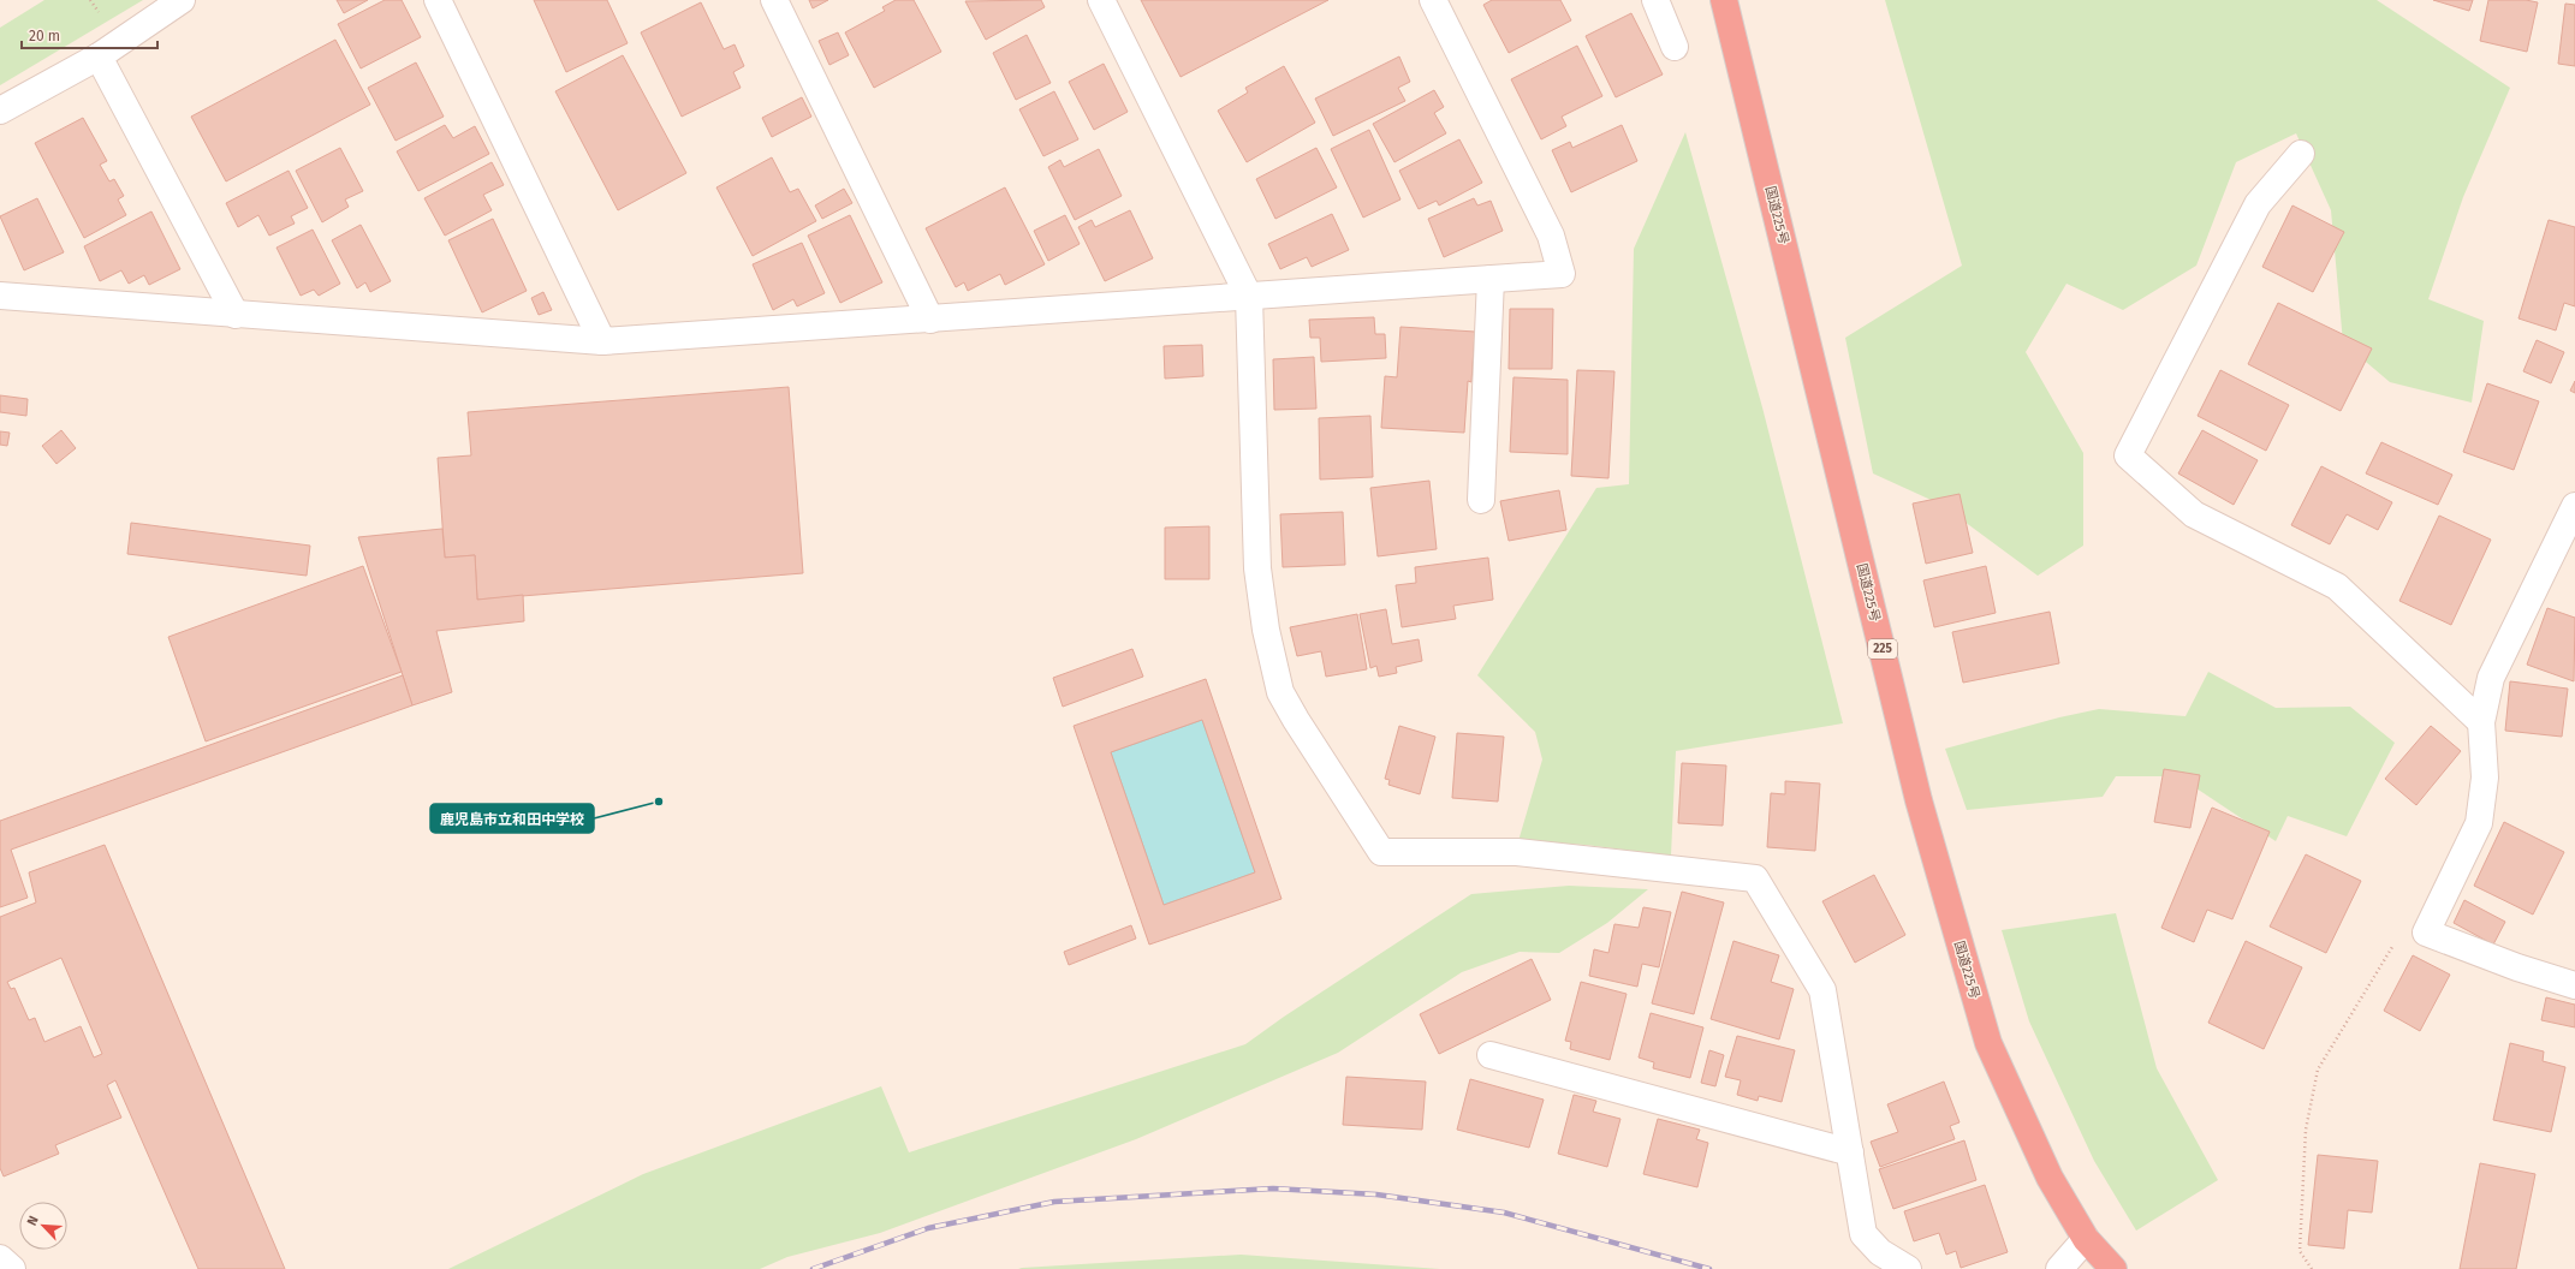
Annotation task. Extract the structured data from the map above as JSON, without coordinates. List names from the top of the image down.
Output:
{
  "streets": {
    "highway": ["国道225号", "225"]
  },
  "places": ["鹿児島市立和田中学校"],
  "scale_bar": "20 m",
  "north": "top left"
}
